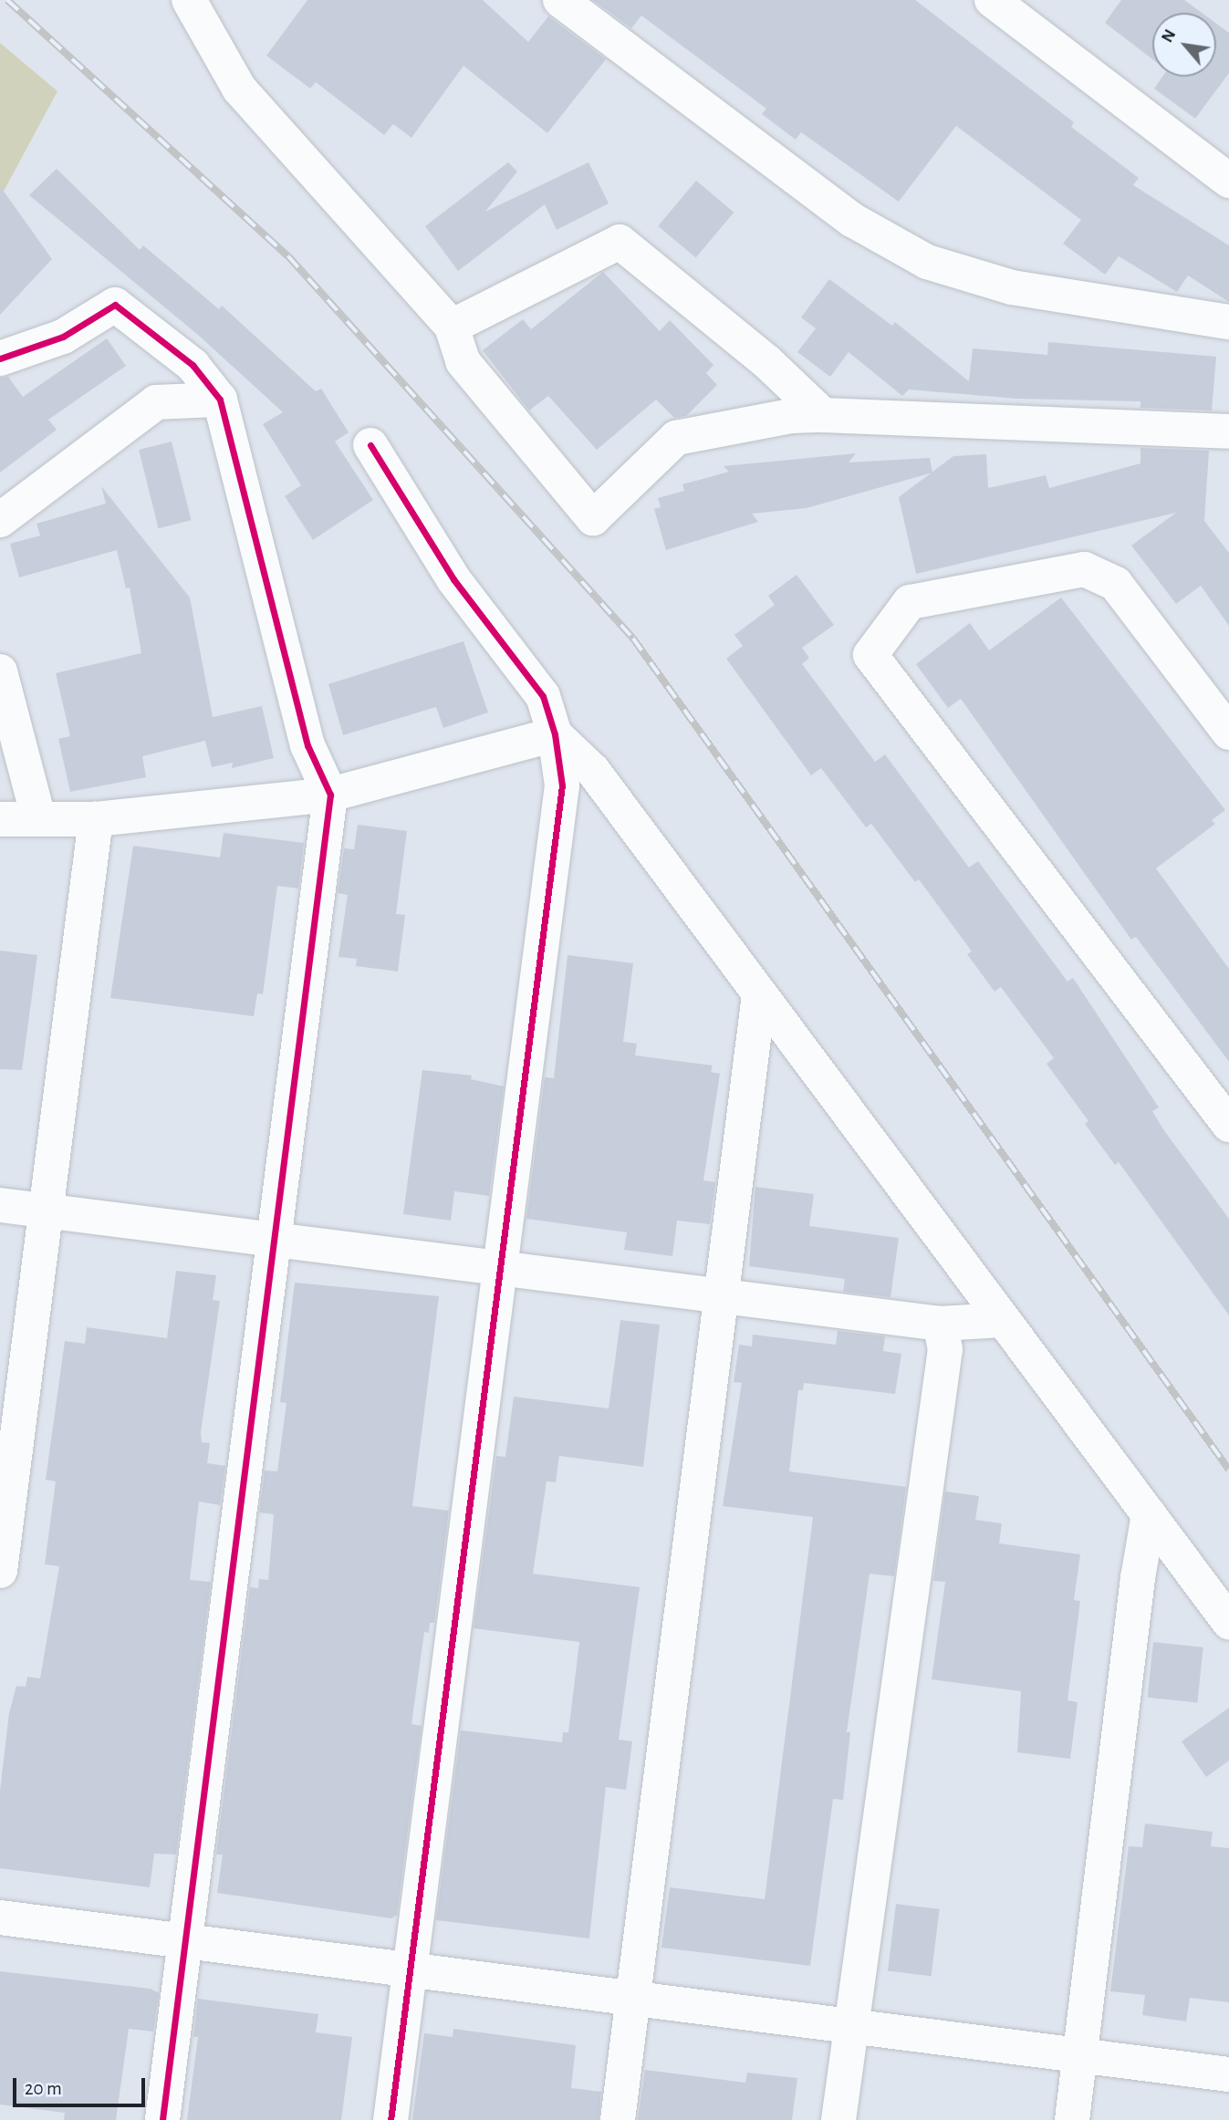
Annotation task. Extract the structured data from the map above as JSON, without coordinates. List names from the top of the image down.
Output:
{
  "scale_bar": "20 m",
  "north": "top left"
}
